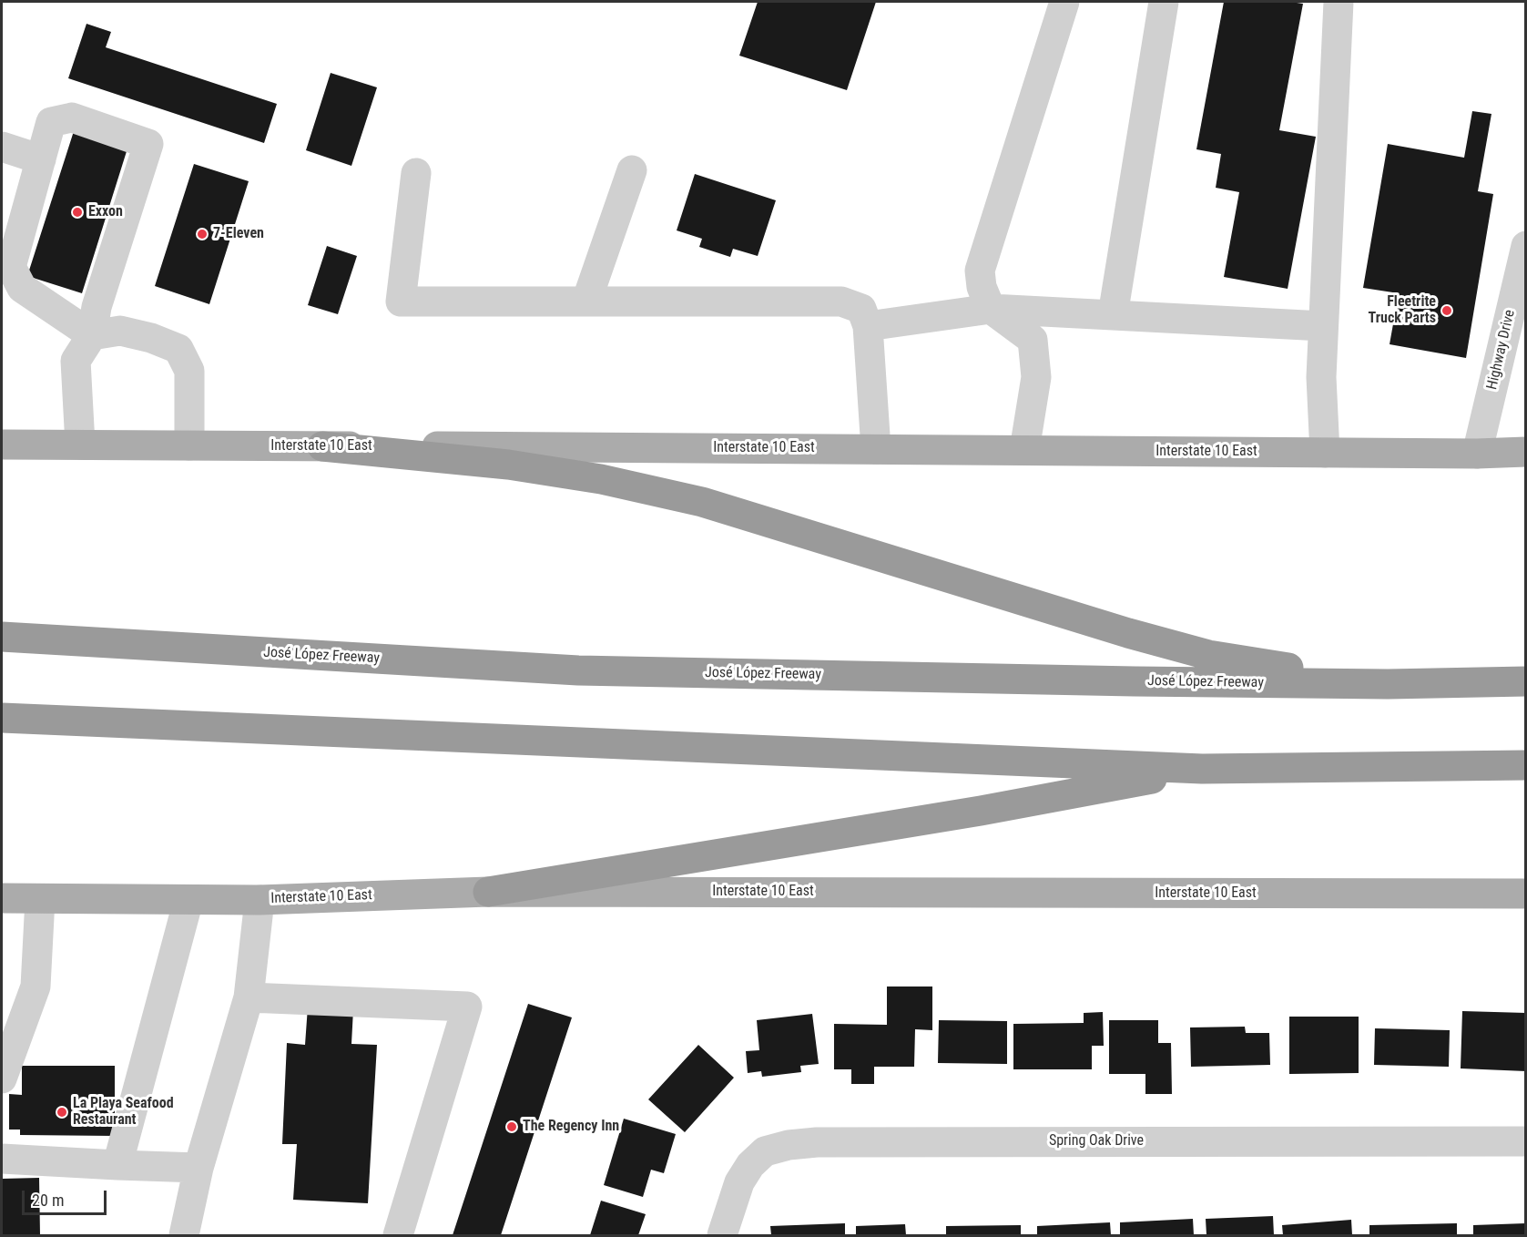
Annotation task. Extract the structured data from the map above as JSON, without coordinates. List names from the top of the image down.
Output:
{
  "streets": {
    "highway": ["José López Freeway"],
    "main road": ["Interstate 10 East"],
    "street": ["Highway Drive", "Spring Oak Drive"]
  },
  "crossings": [
    ["Highway Drive", "Interstate 10 East"]
  ],
  "places": [
    "Exxon",
    "7-Eleven",
    "Fleetrite Truck Parts",
    "La Playa Seafood Restaurant",
    "The Regency Inn"
  ],
  "scale_bar": "20 m"
}
